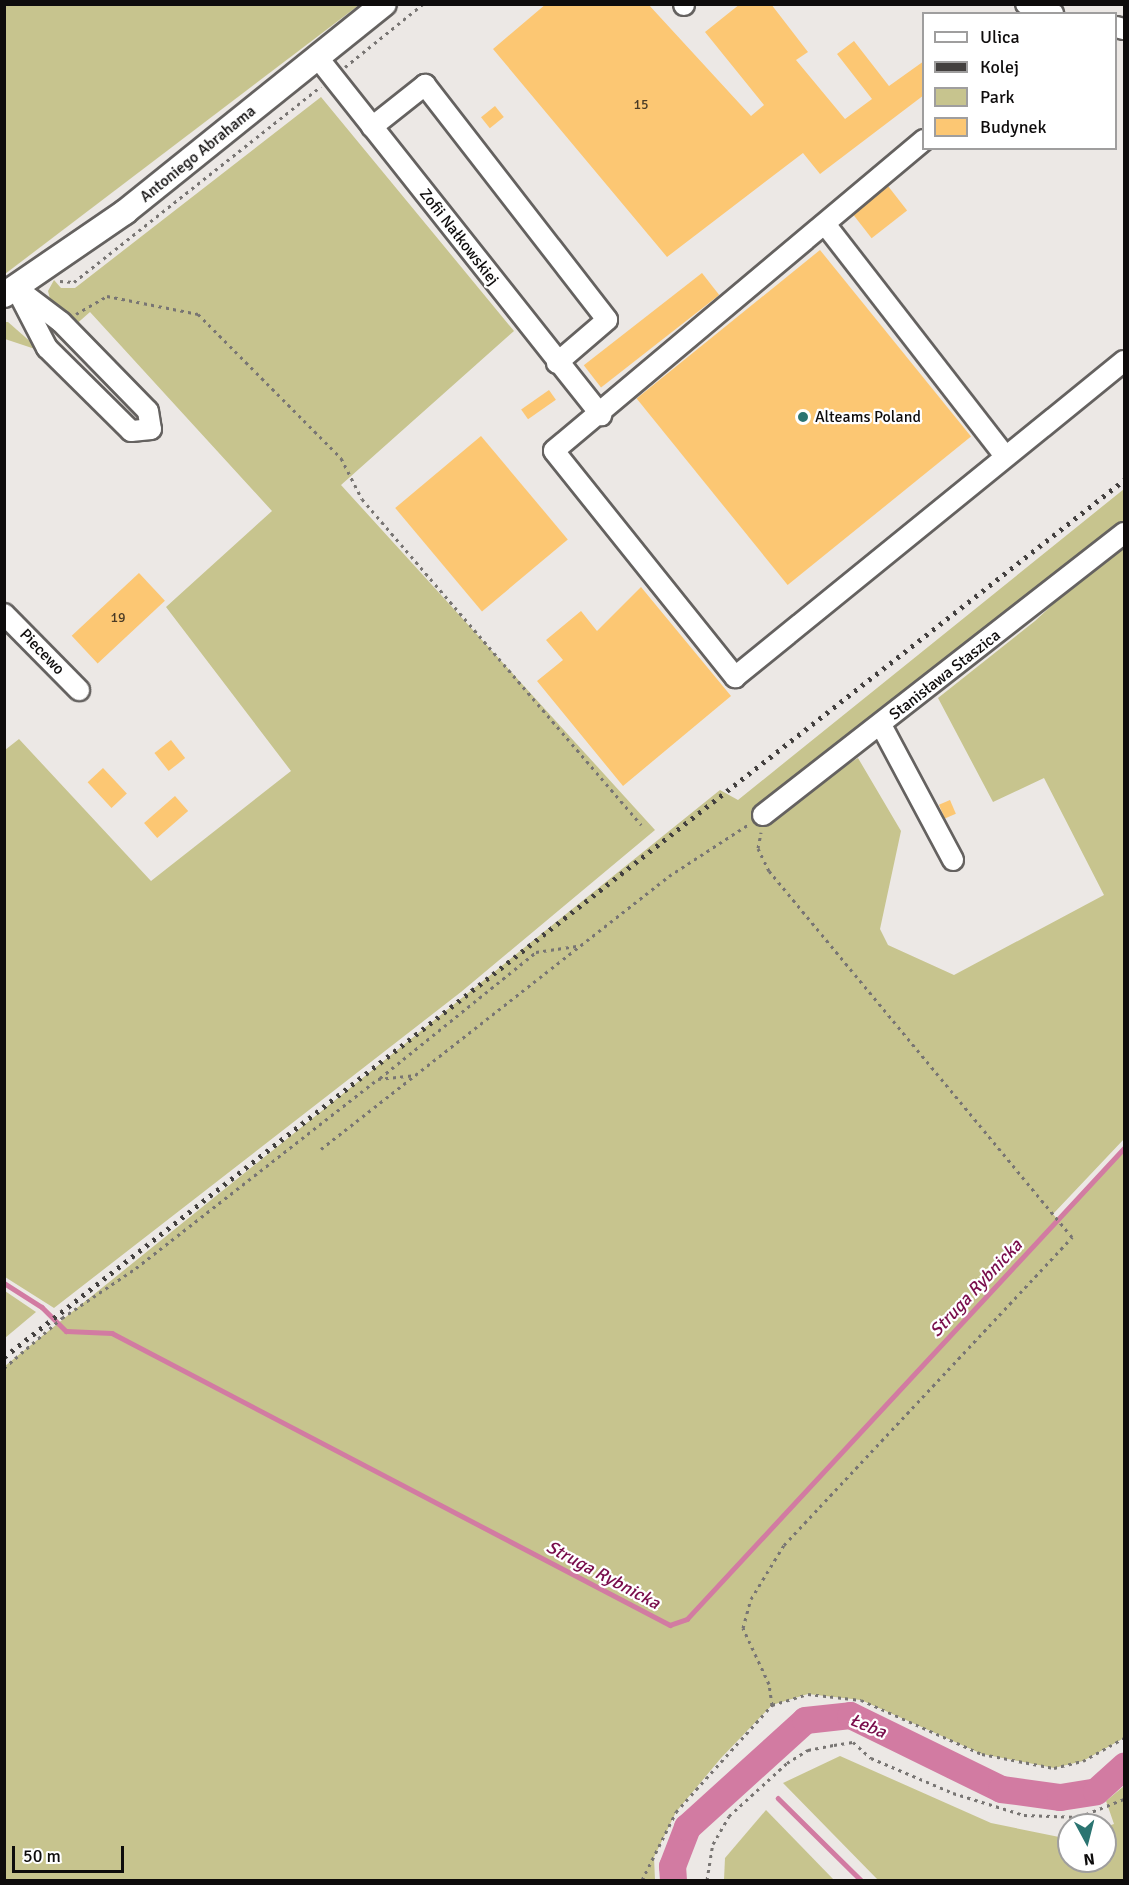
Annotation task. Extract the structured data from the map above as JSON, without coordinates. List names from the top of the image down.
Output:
{
  "streets": {
    "main road": ["Antoniego Abrahama"],
    "street": ["Zofii Nałkowskiej", "Piecewo", "Stanisława Staszica"]
  },
  "crossings": [
    ["Antoniego Abrahama", "Zofii Nałkowskiej"]
  ],
  "water": ["Struga Rybnicka", "Łeba"],
  "places": ["Alteams Poland"],
  "house_numbers": ["15", "19"],
  "legend": [
    "Ulica",
    "Kolej",
    "Park",
    "Budynek"
  ],
  "scale_bar": "50 m",
  "north": "bottom"
}
